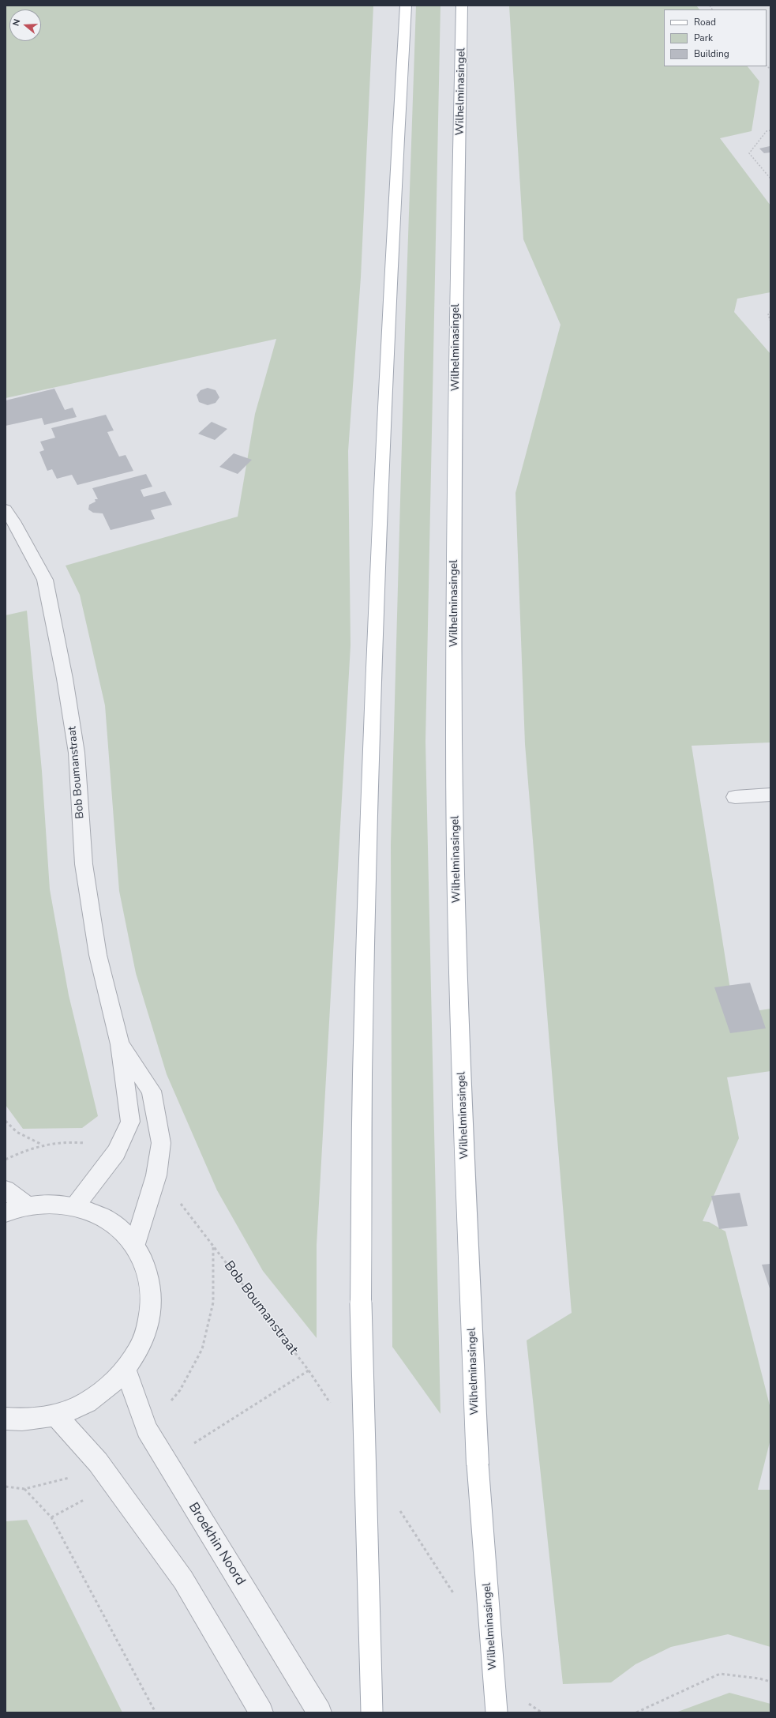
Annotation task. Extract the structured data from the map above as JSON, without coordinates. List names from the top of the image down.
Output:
{
  "streets": {
    "main road": ["Wilhelminasingel"],
    "street": ["Bob Boumanstraat", "Broekhin Noord"]
  },
  "legend": ["Road", "Park", "Building"],
  "north": "left"
}
